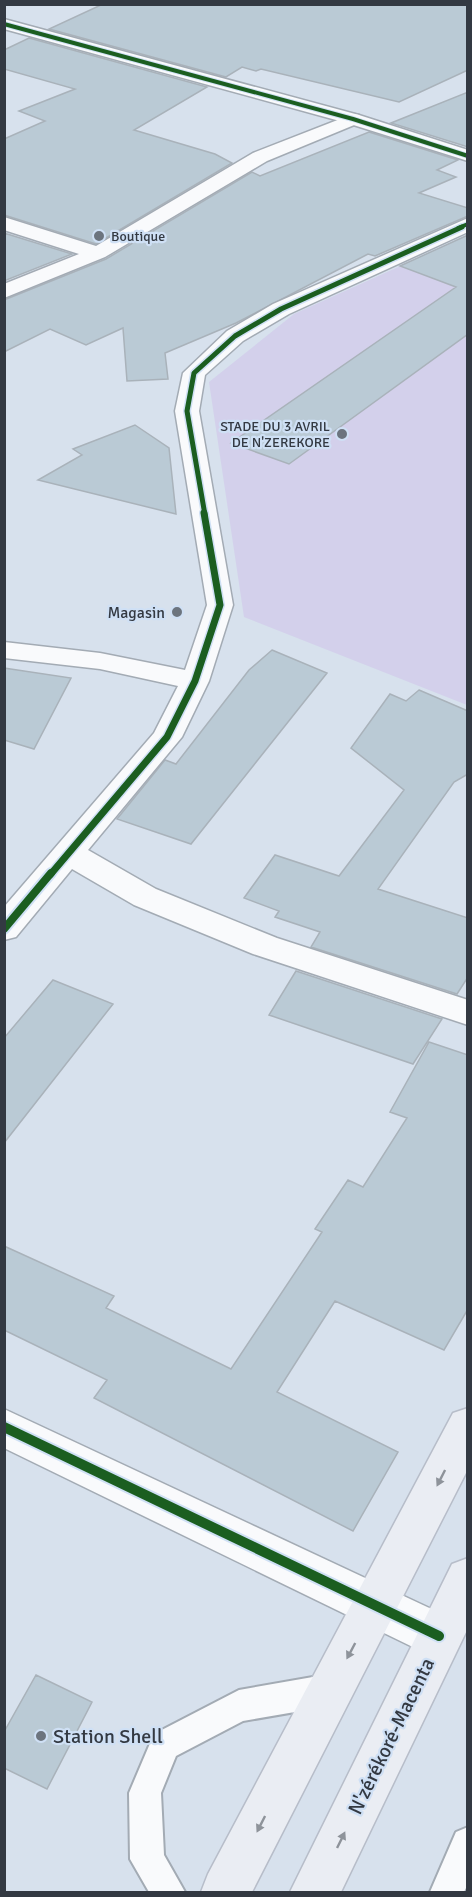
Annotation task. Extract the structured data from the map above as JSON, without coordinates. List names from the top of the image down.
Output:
{
  "streets": {
    "highway": ["N'zérékoré-Macenta"]
  },
  "places": [
    "Boutique",
    "STADE DU 3 AVRIL DE N'ZEREKORE",
    "Magasin",
    "Station Shell"
  ]
}
